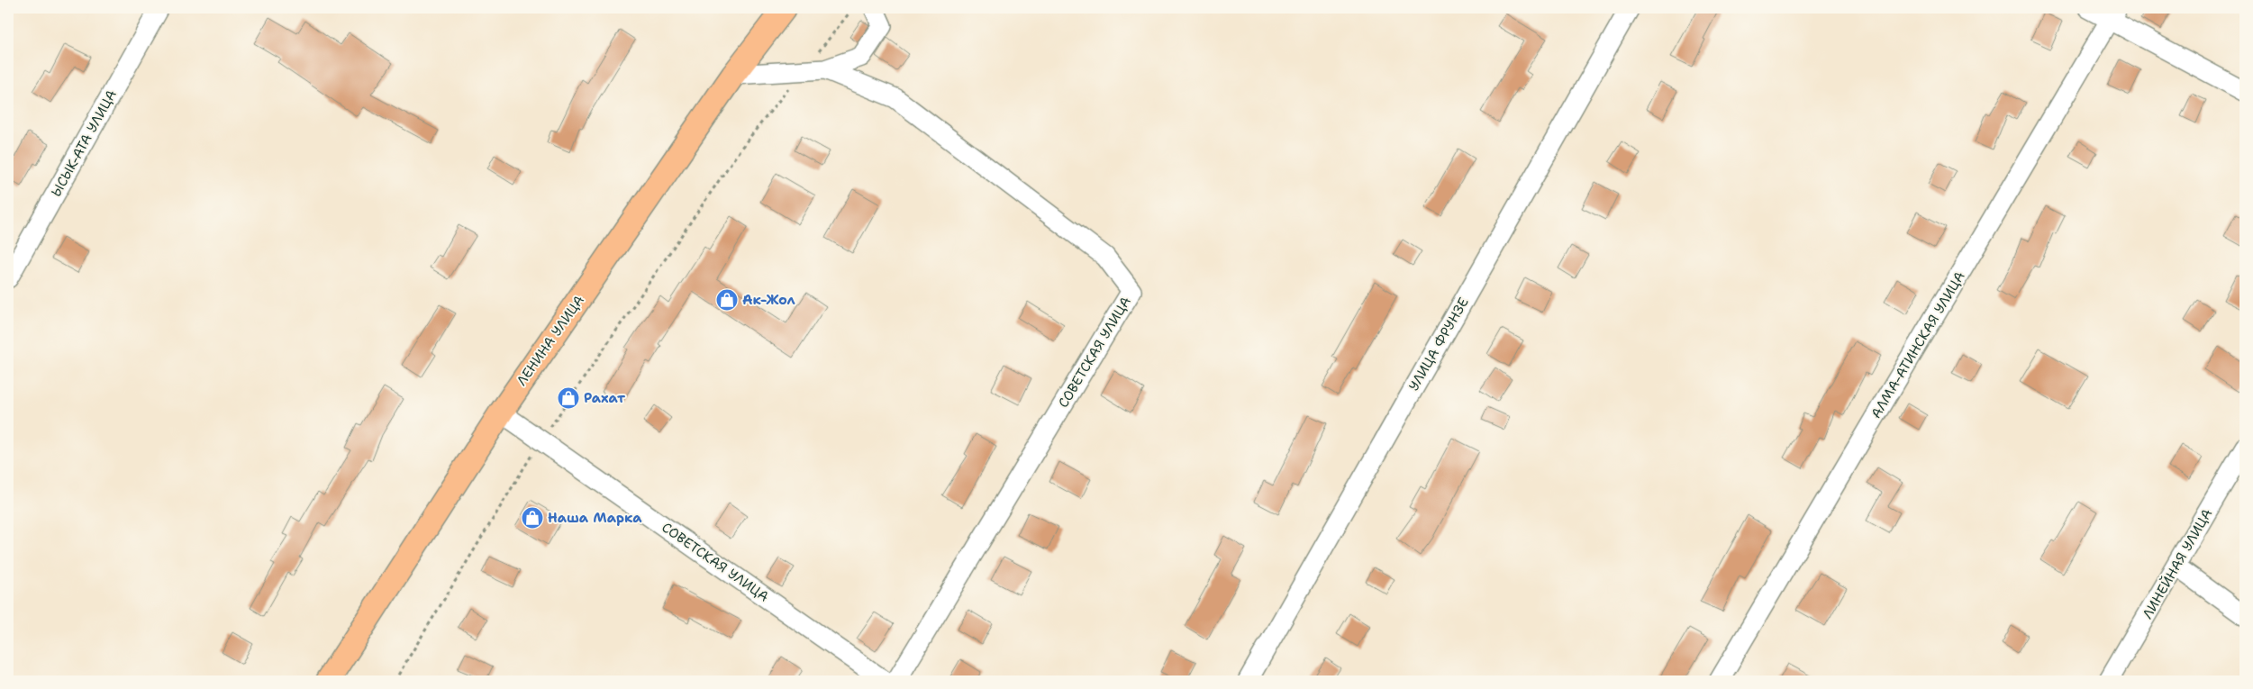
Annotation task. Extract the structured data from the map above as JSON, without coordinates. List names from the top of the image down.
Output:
{
  "streets": {
    "main road": ["ЛЕНИНА УЛИЦА"],
    "street": [
      "ЫСЫК-АТА УЛИЦА",
      "УЛИЦА ФРУНЗЕ",
      "АЛМА-АТИНСКАЯ УЛИЦА",
      "СОВЕТСКАЯ УЛИЦА",
      "ЛИНЕЙНАЯ УЛИЦА"
    ]
  },
  "crossings": [
    ["ЛЕНИНА УЛИЦА", "СОВЕТСКАЯ УЛИЦА"]
  ],
  "places": {
    "shop": ["Ак-Жол", "Рахат", "Наша Марка"]
  }
}
